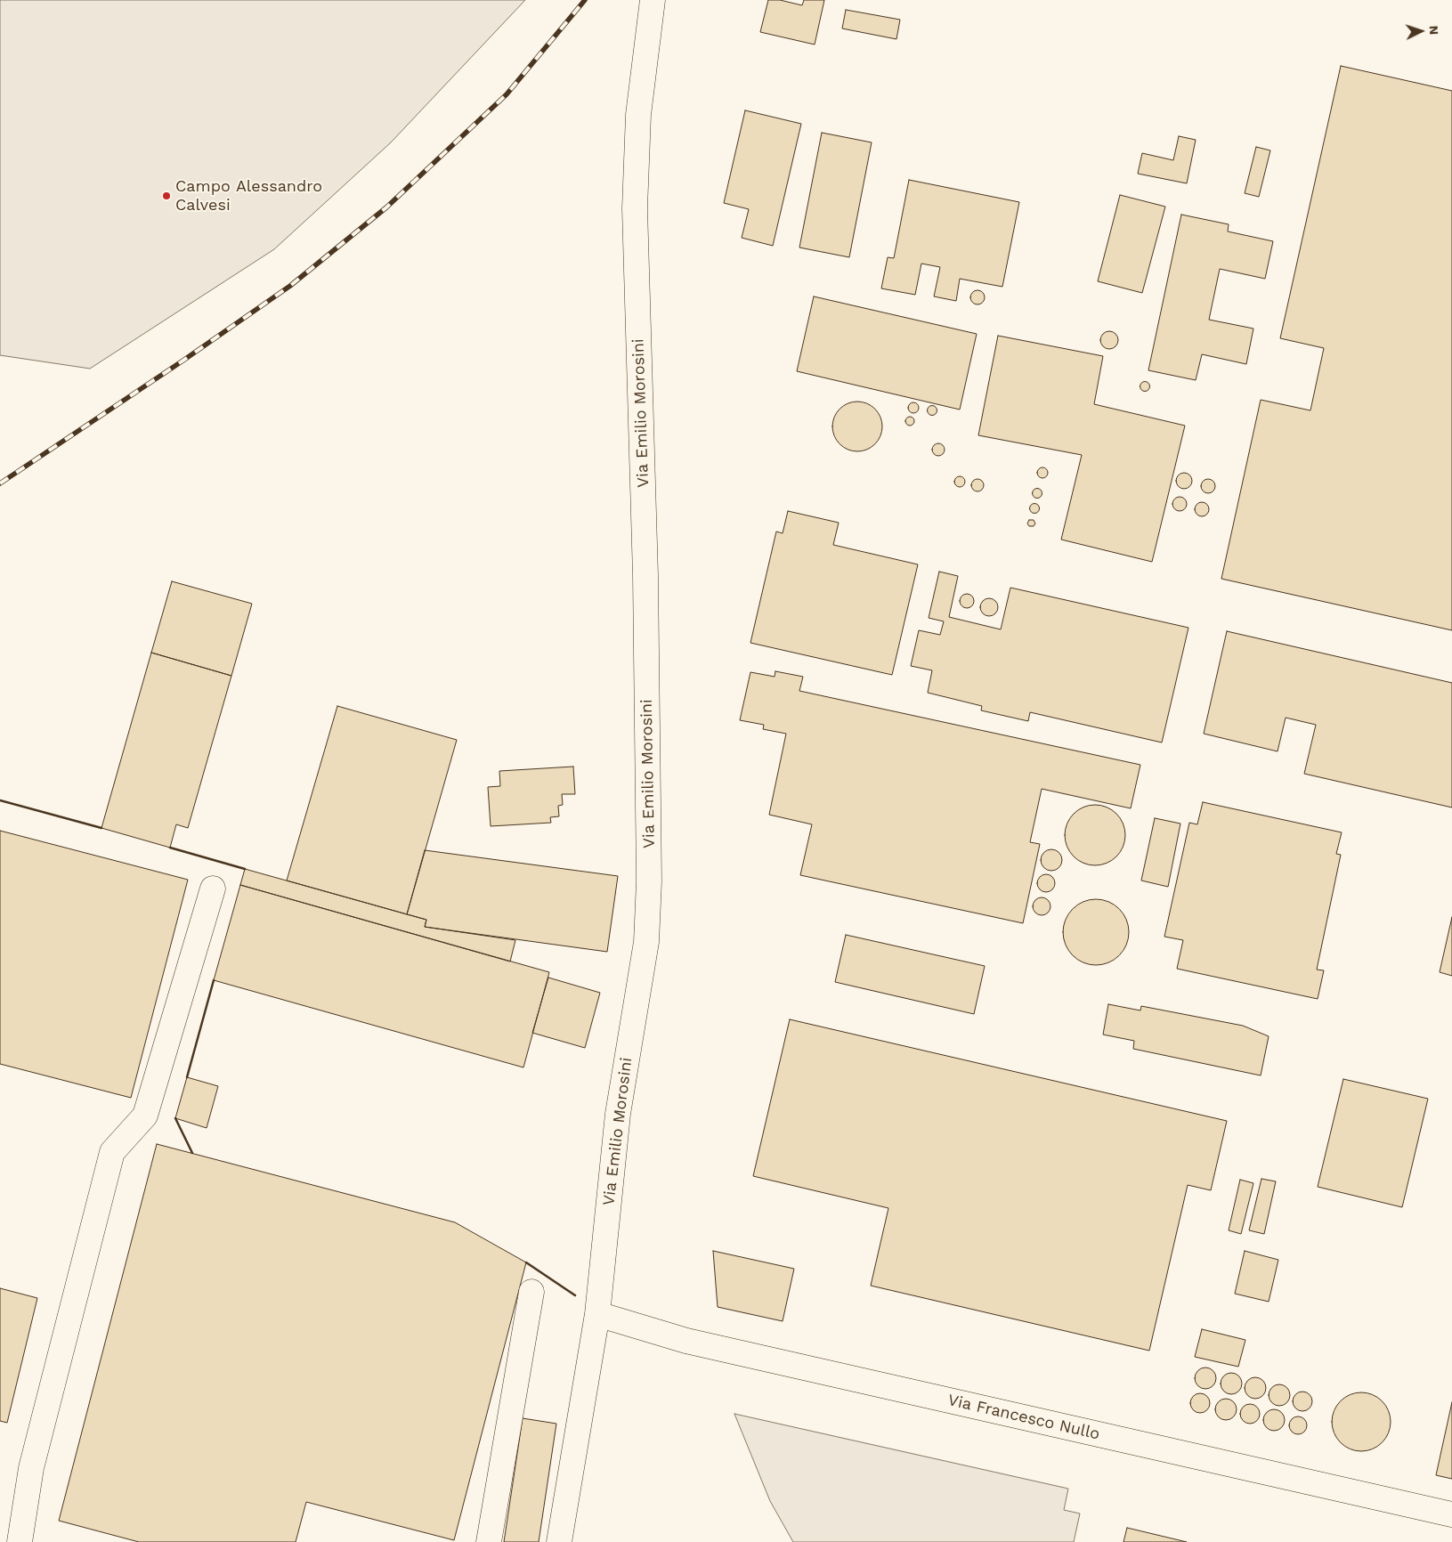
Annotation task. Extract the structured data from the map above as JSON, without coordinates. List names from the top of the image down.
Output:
{
  "streets": {
    "street": ["Via Emilio Morosini", "Via Francesco Nullo"]
  },
  "crossings": [
    ["Via Emilio Morosini", "Via Francesco Nullo"]
  ],
  "places": ["Campo Alessandro Calvesi"],
  "north": "right"
}
